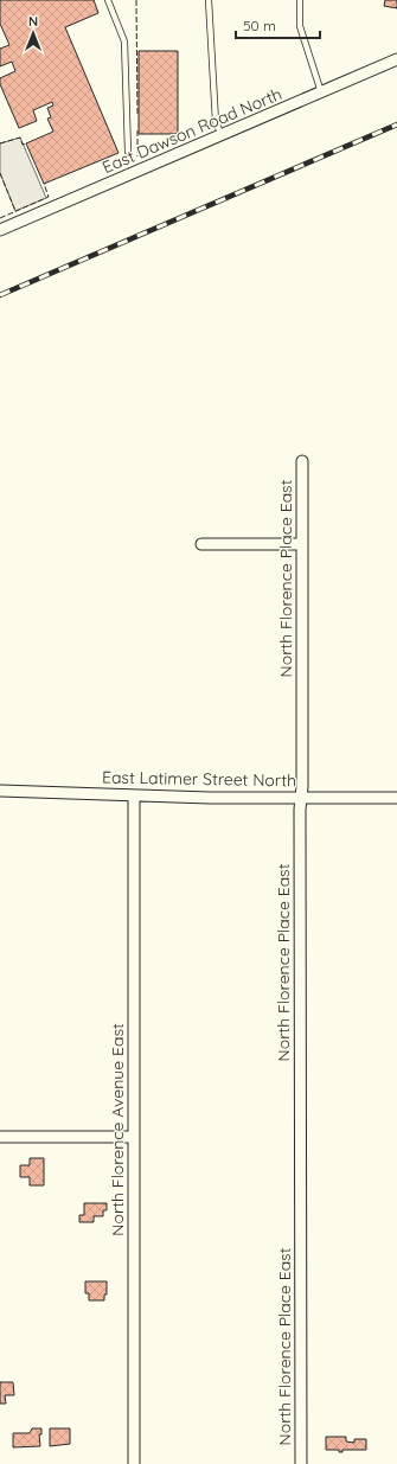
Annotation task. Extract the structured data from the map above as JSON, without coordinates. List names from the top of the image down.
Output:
{
  "streets": {
    "street": [
      "East Dawson Road North",
      "North Florence Place East",
      "East Latimer Street North",
      "North Florence Avenue East"
    ]
  },
  "crossings": [
    ["North Florence Place East", "East Latimer Street North"],
    ["East Latimer Street North", "North Florence Avenue East"]
  ],
  "scale_bar": "50 m",
  "north": "top"
}
